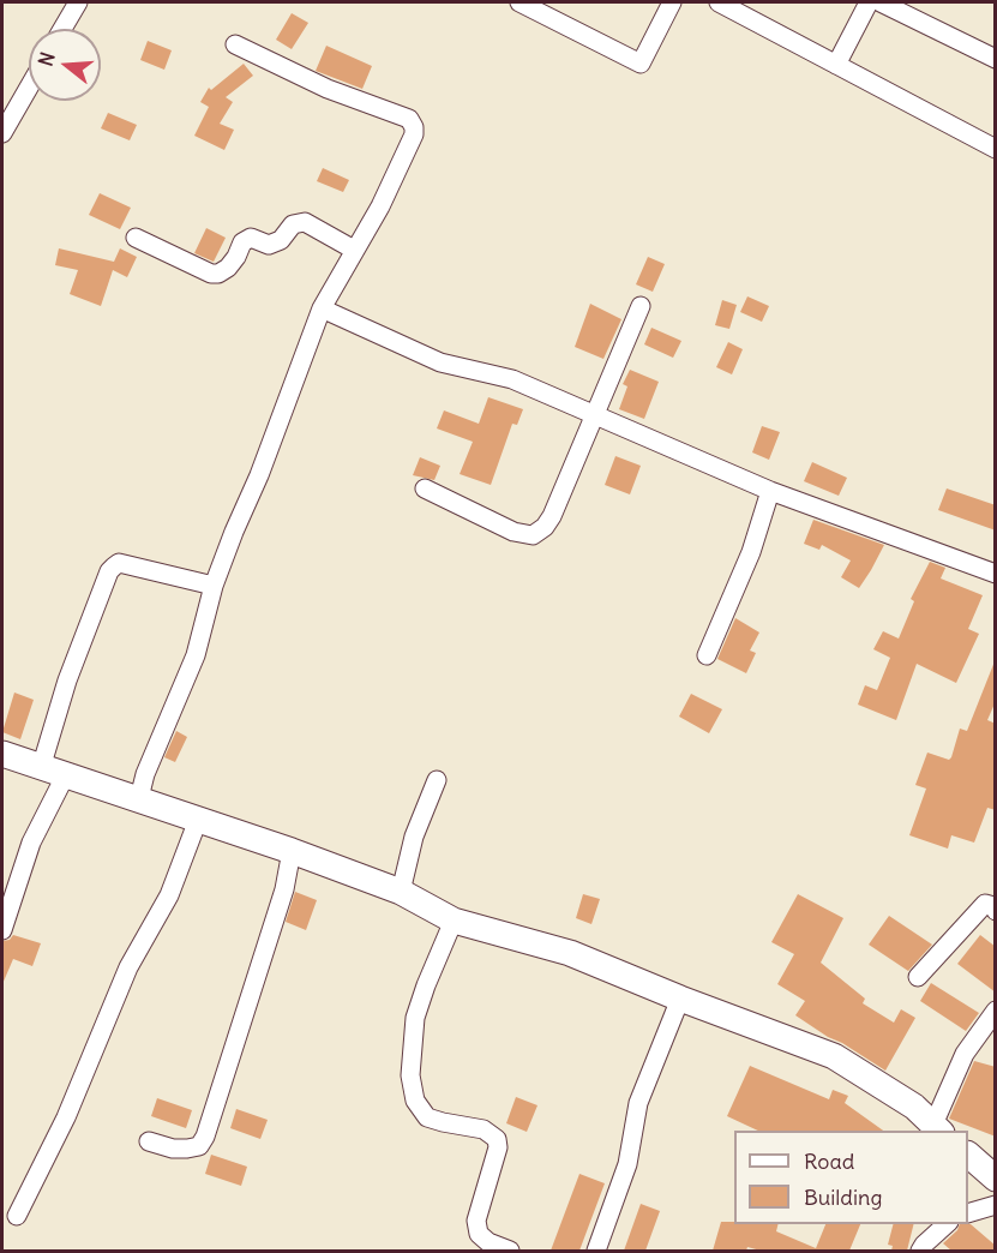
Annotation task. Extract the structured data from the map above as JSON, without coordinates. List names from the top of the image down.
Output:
{
  "legend": ["Road", "Building"],
  "north": "left"
}
